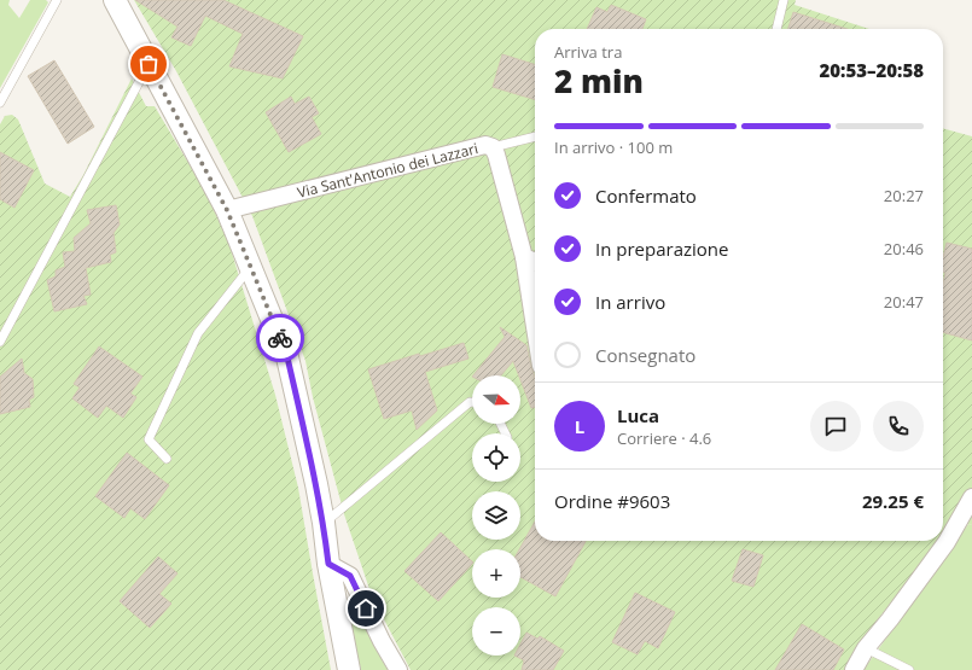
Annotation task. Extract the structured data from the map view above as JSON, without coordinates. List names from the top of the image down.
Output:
{
  "streets": {
    "street": ["Via Sant'Antonio dei Lazzari"]
  },
  "north": "right",
  "page": {
    "heading": ["2 min", "Arriva tra", "20:53–20:58"],
    "panel": [
      "Luca",
      "Corriere · 4.6",
      "Ordine #9603",
      "29.25 €"
    ],
    "bar": "In arrivo · 100 m",
    "list": [
      ["Confermato", "20:27"],
      ["In preparazione", "20:46"],
      ["In arrivo", "20:47"],
      "Consegnato"
    ],
    "map_buttons": ["+", "−"],
    "round": "L"
  }
}
